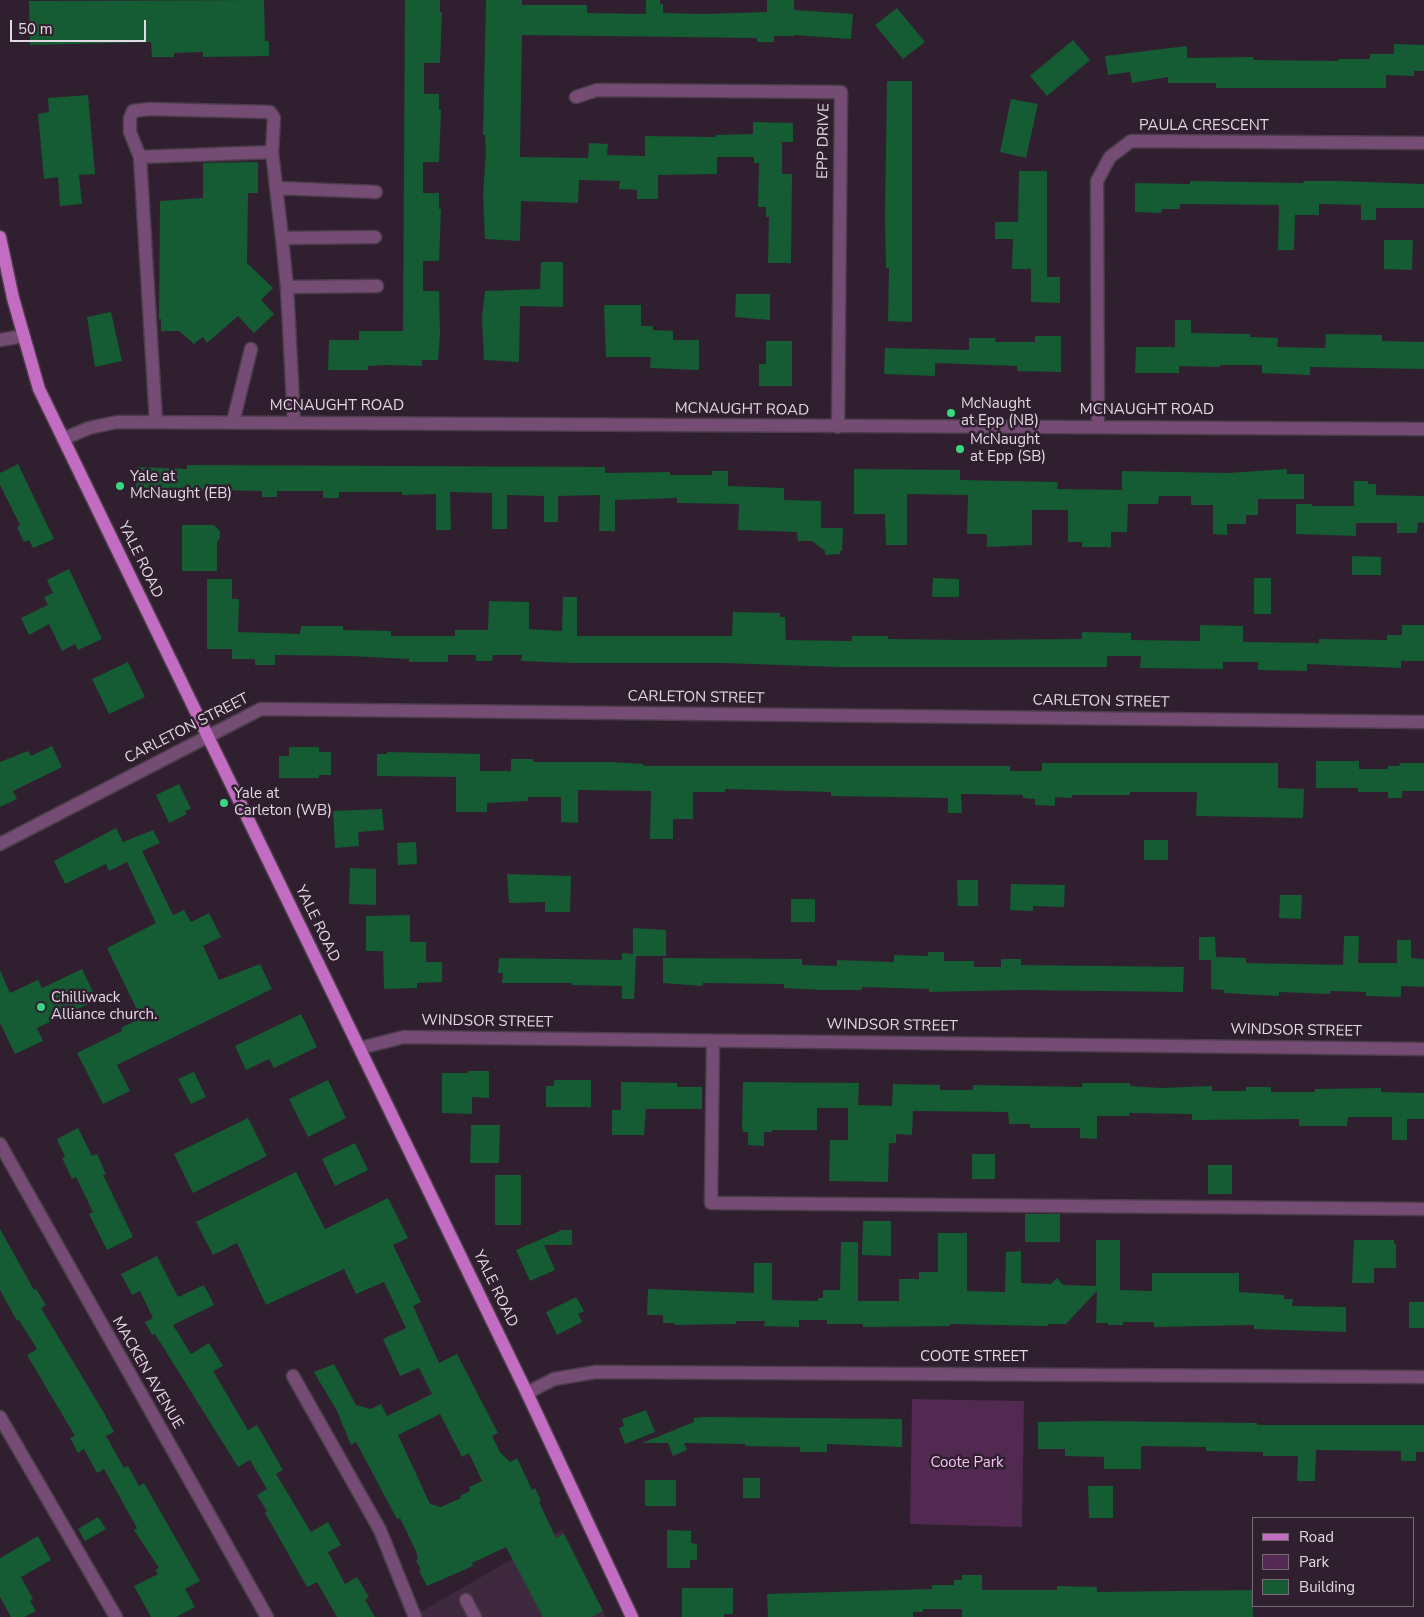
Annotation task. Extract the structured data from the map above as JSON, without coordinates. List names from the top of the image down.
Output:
{
  "streets": {
    "main road": ["YALE ROAD"],
    "street": [
      "PAULA CRESCENT",
      "EPP DRIVE",
      "MCNAUGHT ROAD",
      "CARLETON STREET",
      "WINDSOR STREET",
      "COOTE STREET",
      "MACKEN AVENUE"
    ]
  },
  "crossings": [
    ["PAULA CRESCENT", "MCNAUGHT ROAD"],
    ["EPP DRIVE", "MCNAUGHT ROAD"],
    ["MCNAUGHT ROAD", "YALE ROAD"],
    ["YALE ROAD", "CARLETON STREET"],
    ["YALE ROAD", "WINDSOR STREET"],
    ["YALE ROAD", "COOTE STREET"]
  ],
  "parks": ["Coote Park"],
  "places": [
    "McNaught at Epp (NB)",
    "McNaught at Epp (SB)",
    "Yale at McNaught (EB)",
    "Yale at Carleton (WB)",
    "Chilliwack Alliance church."
  ],
  "legend": ["Road", "Park", "Building"],
  "scale_bar": "50 m"
}
